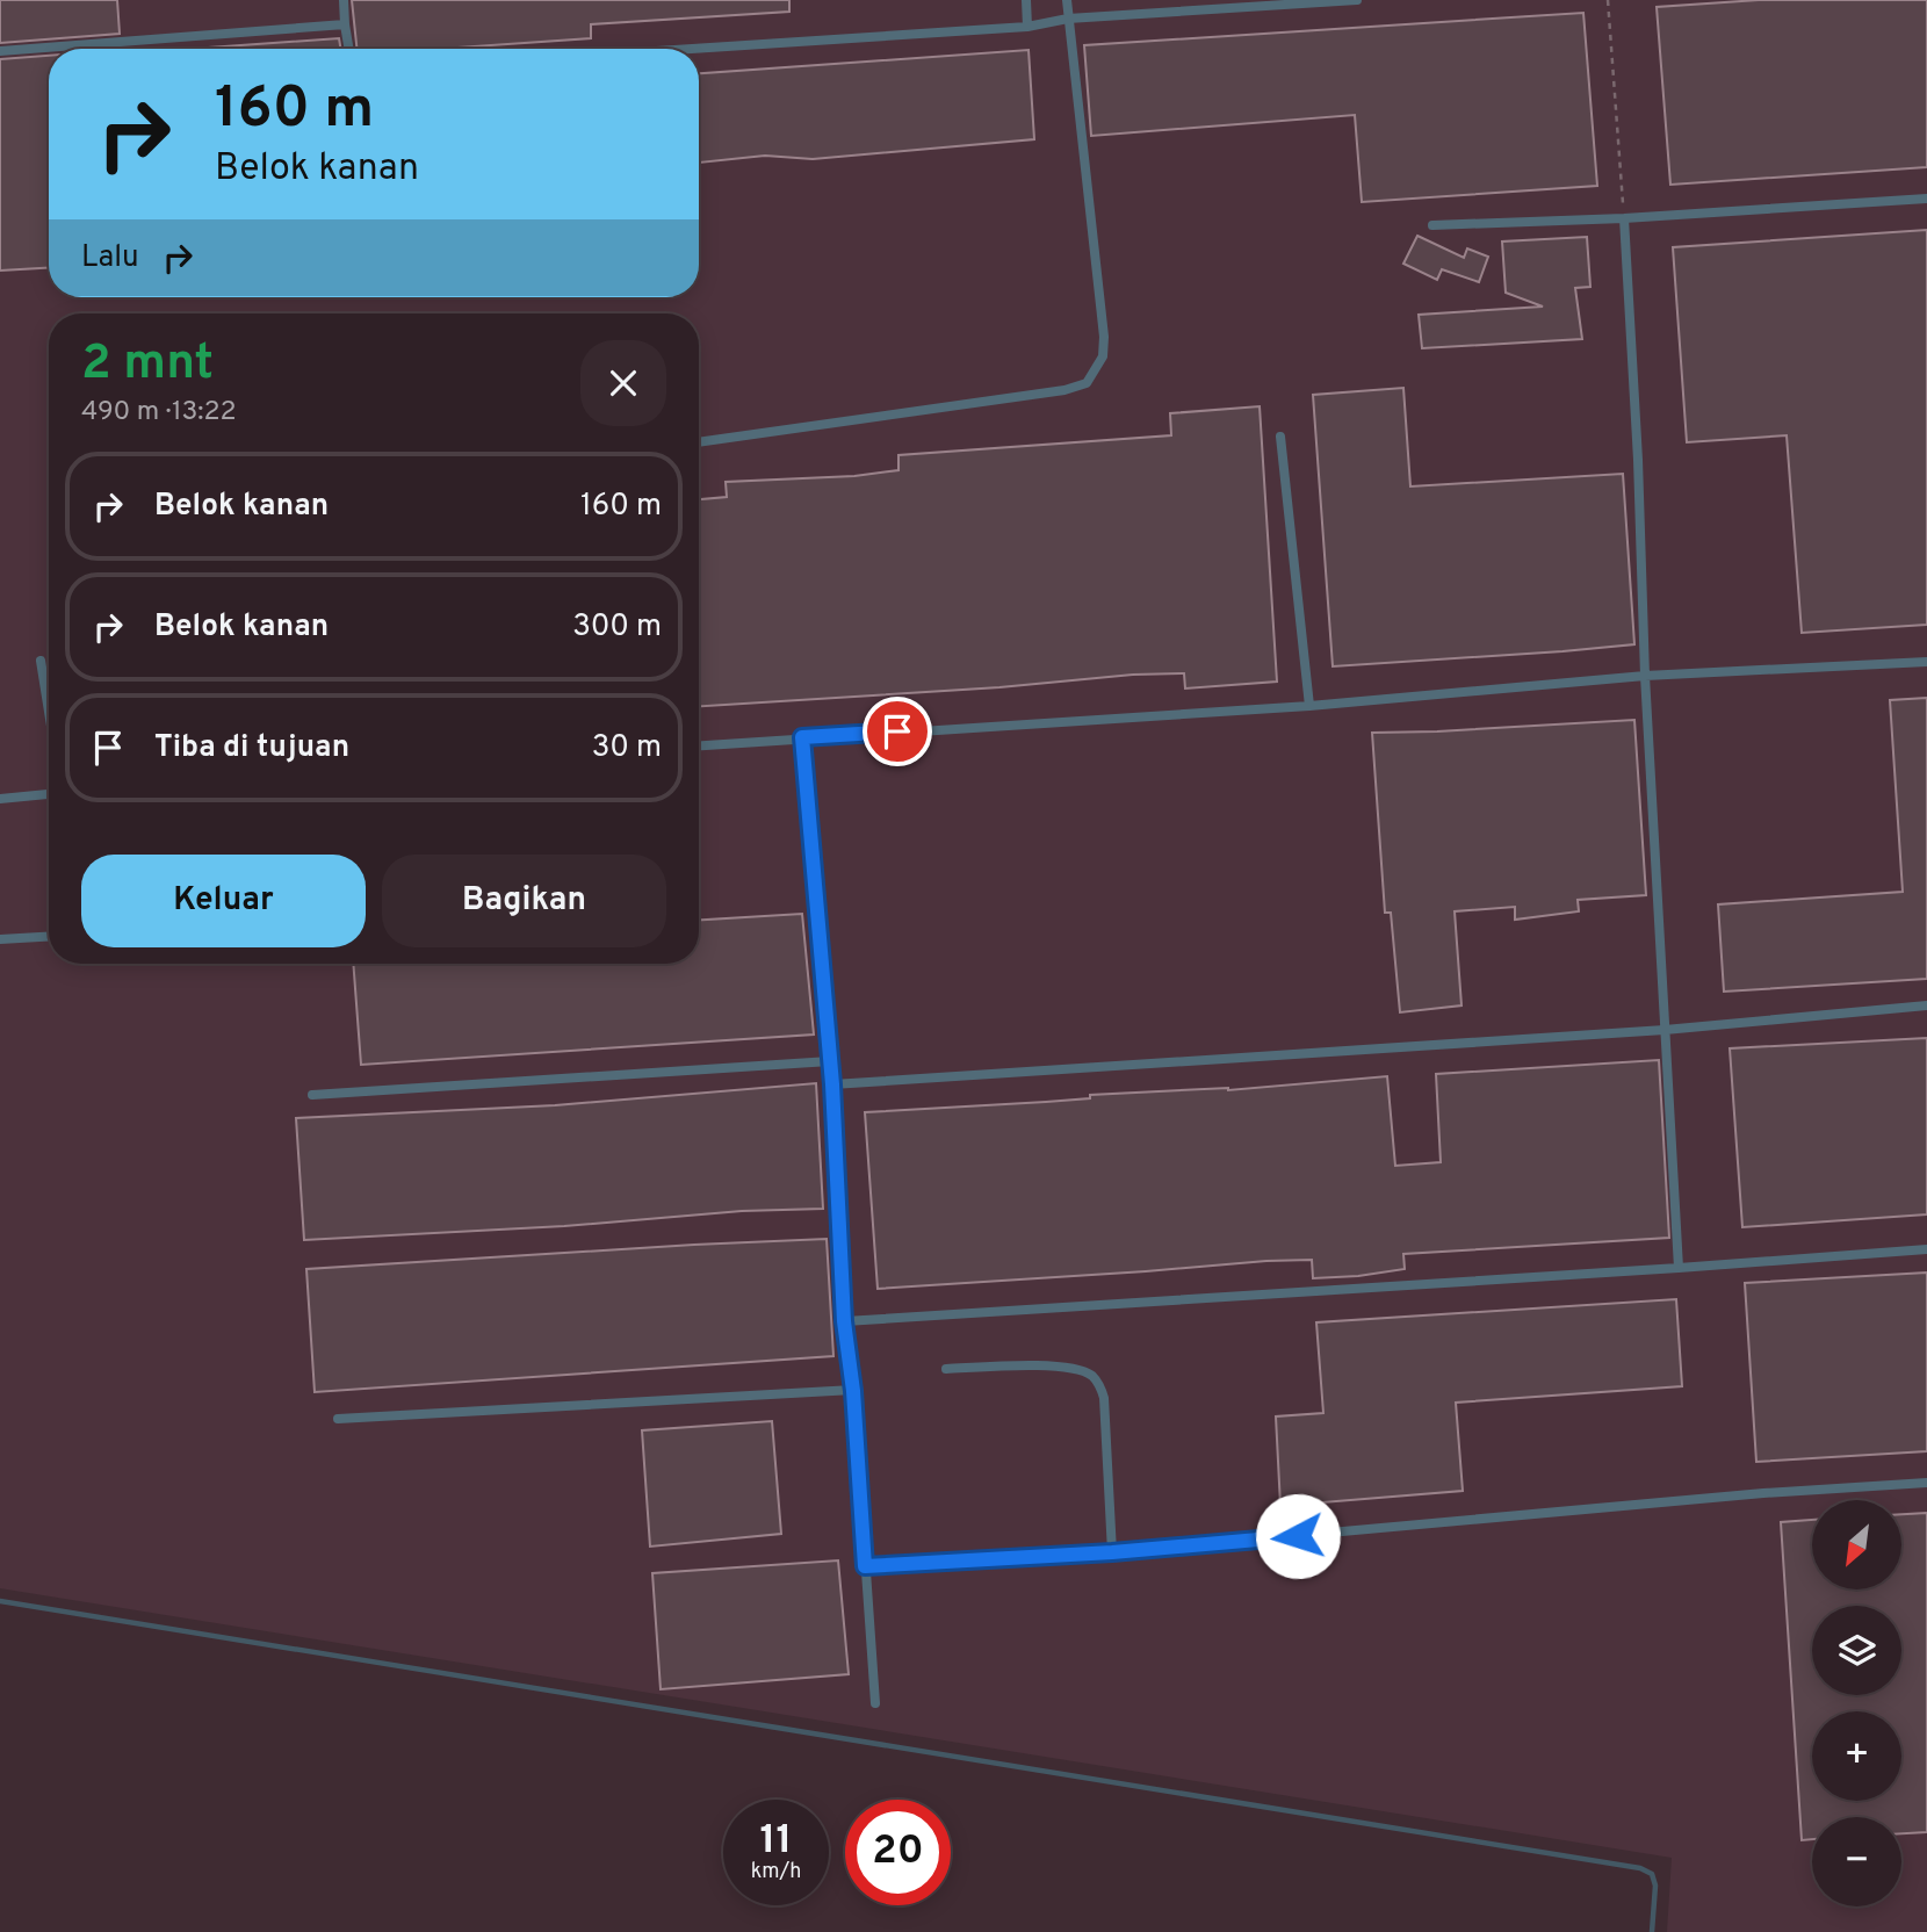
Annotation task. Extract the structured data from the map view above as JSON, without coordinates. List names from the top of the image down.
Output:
{
  "north": "bottom left",
  "page": {
    "turn": ["160 m", "Belok kanan"],
    "then": "Lalu",
    "heading": ["2 mnt", "490 m · 13:22"],
    "list": [
      {
        "name": "Belok kanan",
        "value": "160 m"
      },
      {
        "name": "Belok kanan",
        "value": "300 m"
      },
      {
        "name": "Tiba di tujuan",
        "value": "30 m"
      }
    ],
    "buttons": ["Keluar", "Bagikan"],
    "map_buttons": ["+", "−"],
    "speed": "11 km/h",
    "limit": "20"
  }
}
